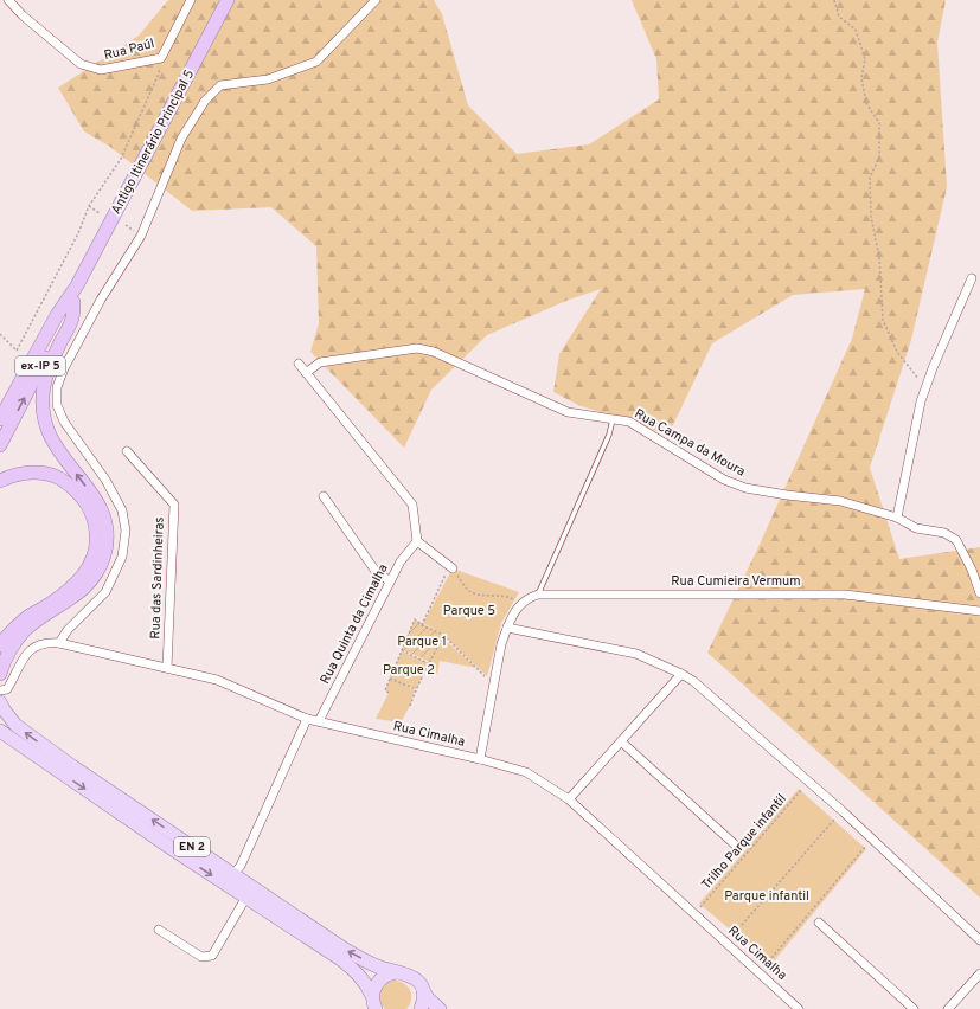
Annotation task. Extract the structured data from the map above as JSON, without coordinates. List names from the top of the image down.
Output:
{
  "streets": {
    "highway": ["Antigo Itinerário Principal 5", "ex-IP 5"],
    "main road": ["EN 2"],
    "street": [
      "Rua Paúl",
      "Rua Campa da Moura",
      "Rua das Sardinheiras",
      "Rua Cumieira Vermum",
      "Rua Quinta da Cimalha",
      "Rua Cimalha"
    ],
    "path": ["Trilho Parque infantil"]
  },
  "crossings": [
    ["Rua das Sardinheiras", "Rua Cimalha"],
    ["Rua Quinta da Cimalha", "Rua Cimalha"],
    ["Rua Cimalha", "Trilho Parque infantil"]
  ],
  "parks": [
    "Parque 5",
    "Parque 1",
    "Parque 2",
    "Parque infantil"
  ]
}
